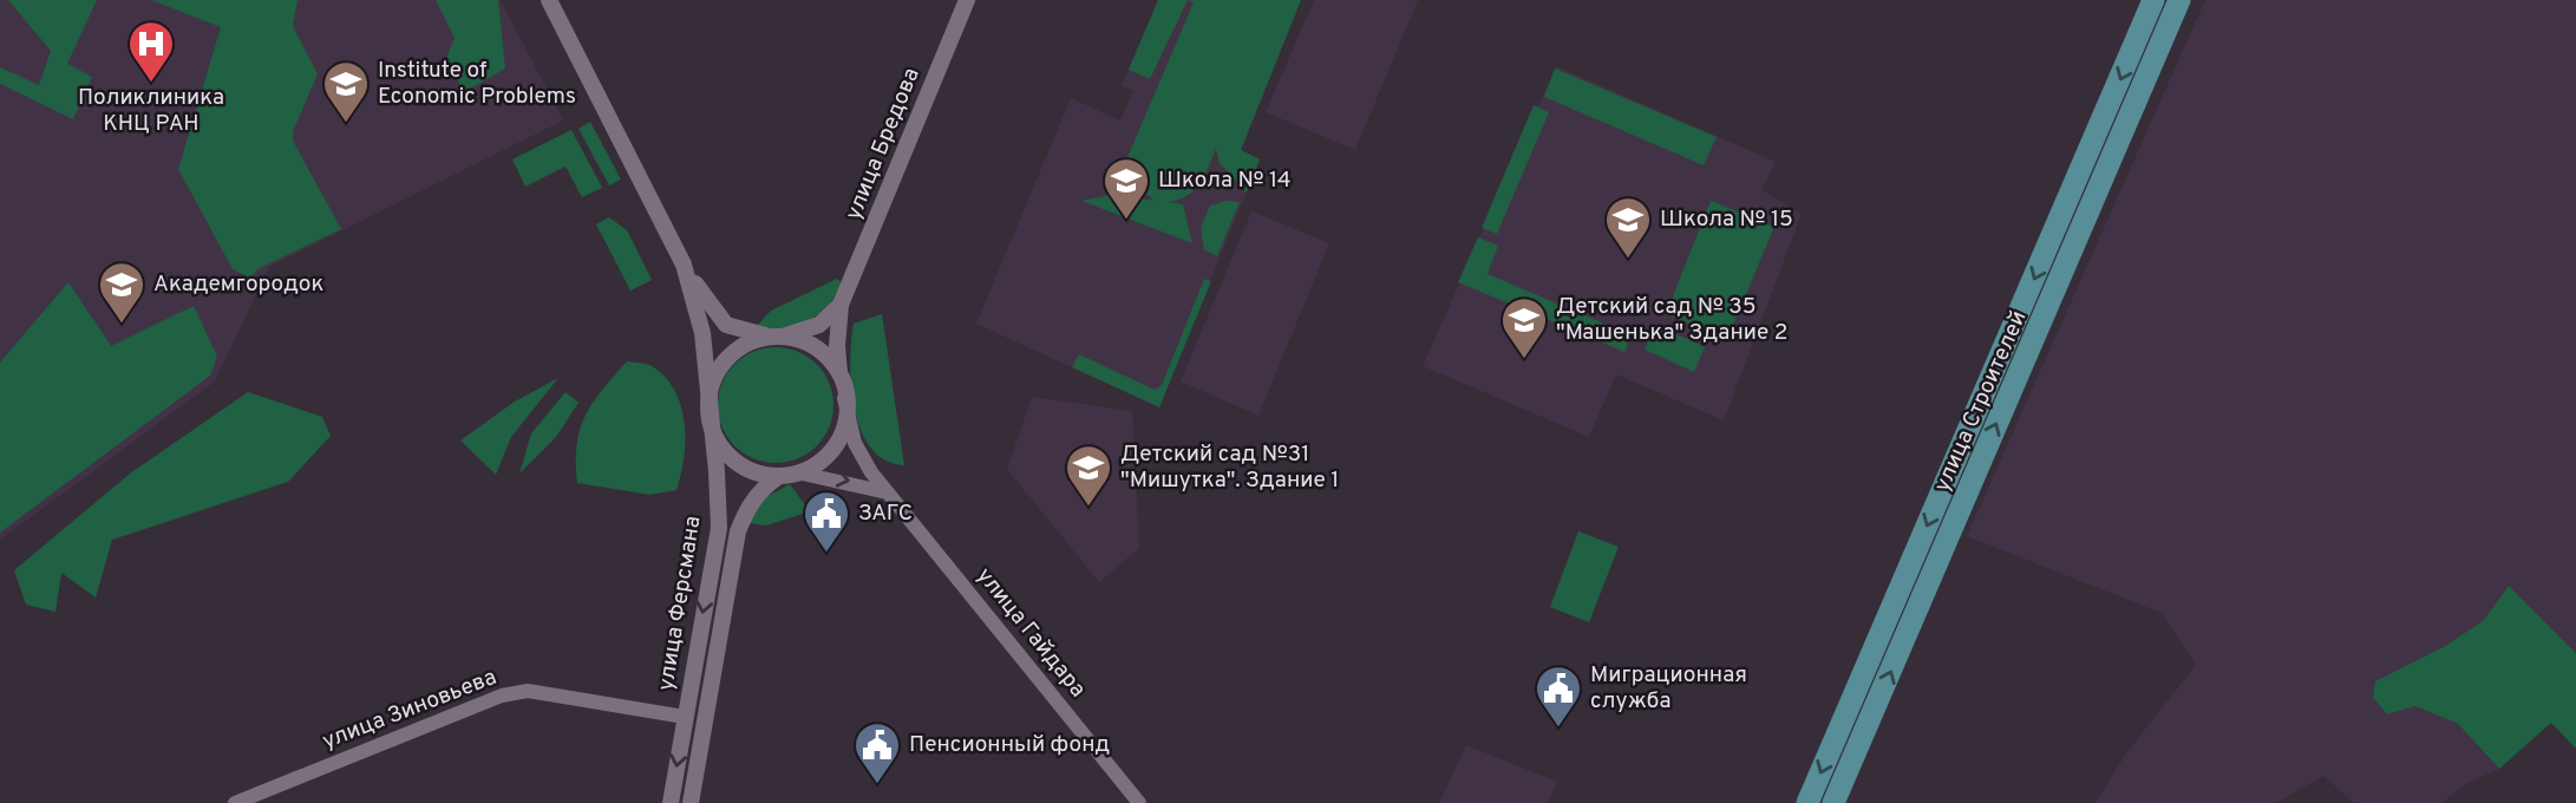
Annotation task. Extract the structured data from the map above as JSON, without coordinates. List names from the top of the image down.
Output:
{
  "streets": {
    "main road": ["улица Строителей"],
    "street": [
      "улица Бредова",
      "улица Ферсмана",
      "улица Гайдара",
      "улица Зиновьева"
    ]
  },
  "crossings": [
    ["улица Ферсмана", "улица Гайдара"],
    ["улица Ферсмана", "улица Зиновьева"]
  ],
  "places": {
    "hospital": ["Поликлиника КНЦ РАН"],
    "school or university": [
      "Institute of Economic Problems",
      "Школа № 14",
      "Школа № 15",
      "Академгородок",
      "Детский сад № 35 \"Машенька\" Здание 2",
      "Детский сад №31 \"Мишутка\". Здание 1"
    ],
    "public building": ["ЗАГС", "Миграционная служба", "Пенсионный фонд"]
  }
}
